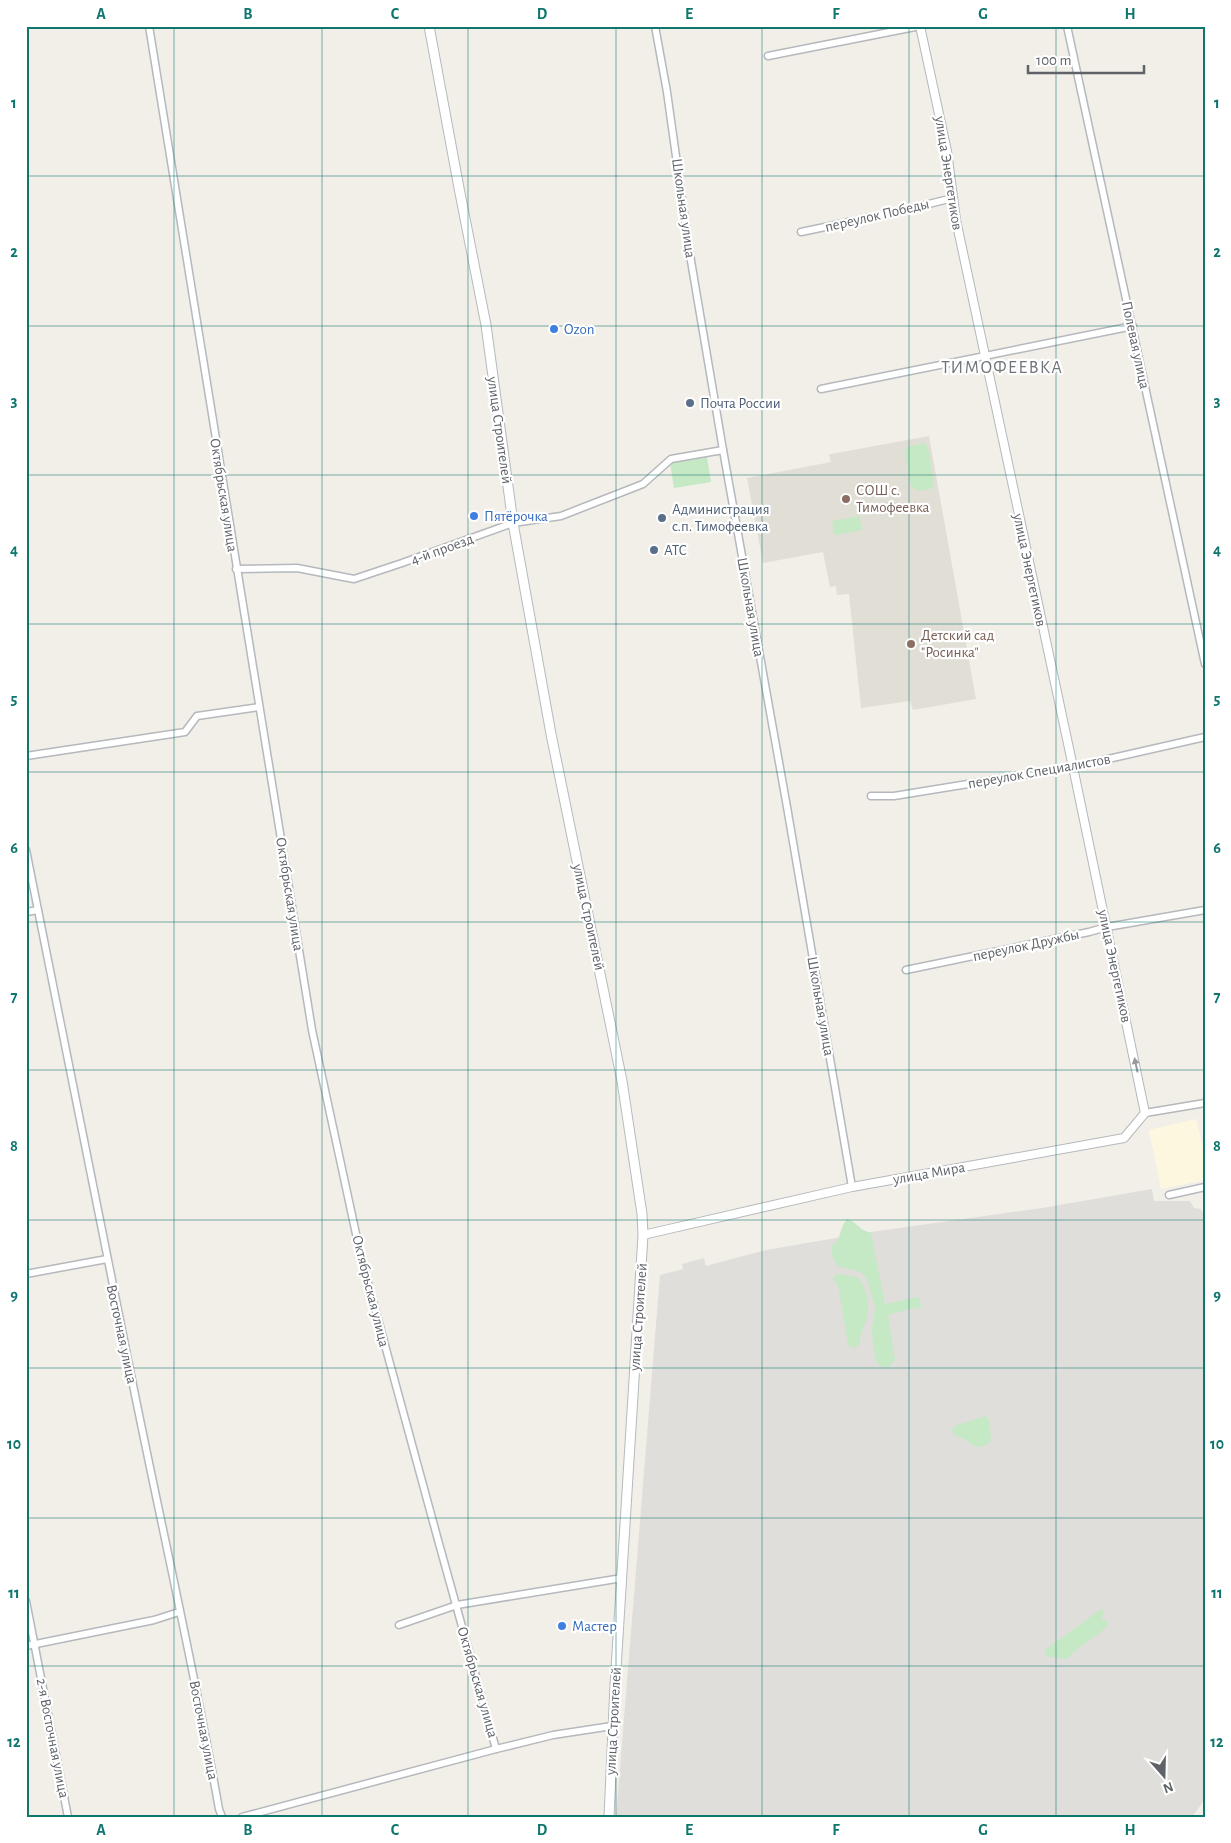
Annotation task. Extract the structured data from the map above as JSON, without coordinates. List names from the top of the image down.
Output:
{
  "streets": {
    "main road": ["улица Строителей"],
    "street": [
      "улица Энергетиков",
      "Школьная улица",
      "переулок Победы",
      "Полевая улица",
      "Октябрьская улица",
      "4-й проезд",
      "переулок Специалистов",
      "переулок Дружбы",
      "улица Мира",
      "Восточная улица",
      "2-я Восточная улица"
    ]
  },
  "crossings": [
    ["улица Энергетиков", "переулок Победы"],
    ["улица Энергетиков", "переулок Специалистов"],
    ["улица Энергетиков", "переулок Дружбы"],
    ["улица Энергетиков", "улица Мира"],
    ["Школьная улица", "4-й проезд"],
    ["Школьная улица", "улица Мира"],
    ["улица Строителей", "4-й проезд"],
    ["улица Строителей", "улица Мира"],
    ["Октябрьская улица", "4-й проезд"]
  ],
  "districts": ["ТИМОФЕЕВКА"],
  "places": [
    "Ozon",
    "Почта России",
    "СОШ с. Тимофеевка",
    "Пятёрочка",
    "Администрация с.п. Тимофеевка",
    "АТС",
    "Детский сад \"Росинка\"",
    "Мастер"
  ],
  "scale_bar": "100 m",
  "north": "bottom",
  "grid": {
    "columns": [
      "A",
      "B",
      "C",
      "D",
      "E",
      "F",
      "G",
      "H"
    ],
    "rows": [
      "1",
      "2",
      "3",
      "4",
      "5",
      "6",
      "7",
      "8",
      "9",
      "10",
      "11",
      "12"
    ]
  }
}
